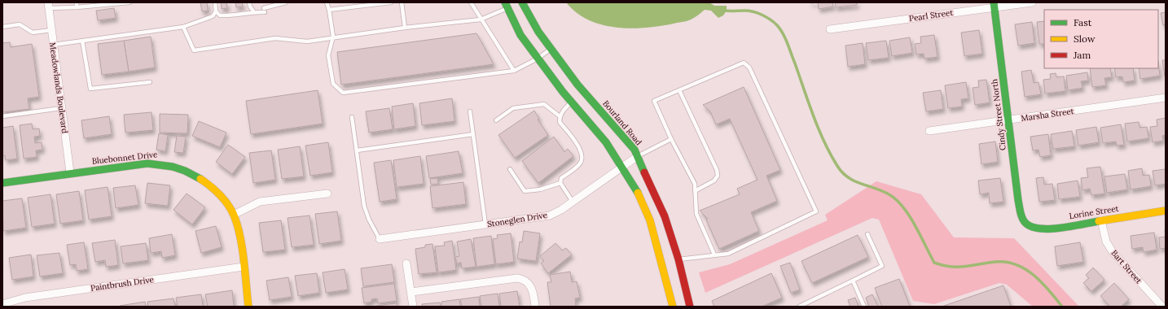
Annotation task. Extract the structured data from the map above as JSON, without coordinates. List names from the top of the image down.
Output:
{
  "streets": {
    "street": [
      "Pearl Street",
      "Meadowlands Boulevard",
      "Cindy Street North",
      "Marsha Street",
      "Bourland Road",
      "Bluebonnet Drive",
      "Lorine Street",
      "Stoneglen Drive",
      "Bart Street",
      "Paintbrush Drive"
    ]
  },
  "crossings": [
    ["Pearl Street", "Cindy Street North"],
    ["Meadowlands Boulevard", "Bluebonnet Drive"],
    ["Cindy Street North", "Marsha Street"],
    ["Cindy Street North", "Lorine Street"],
    ["Bourland Road", "Stoneglen Drive"],
    ["Bluebonnet Drive", "Paintbrush Drive"],
    ["Lorine Street", "Bart Street"]
  ],
  "legend": ["Fast", "Slow", "Jam"]
}
